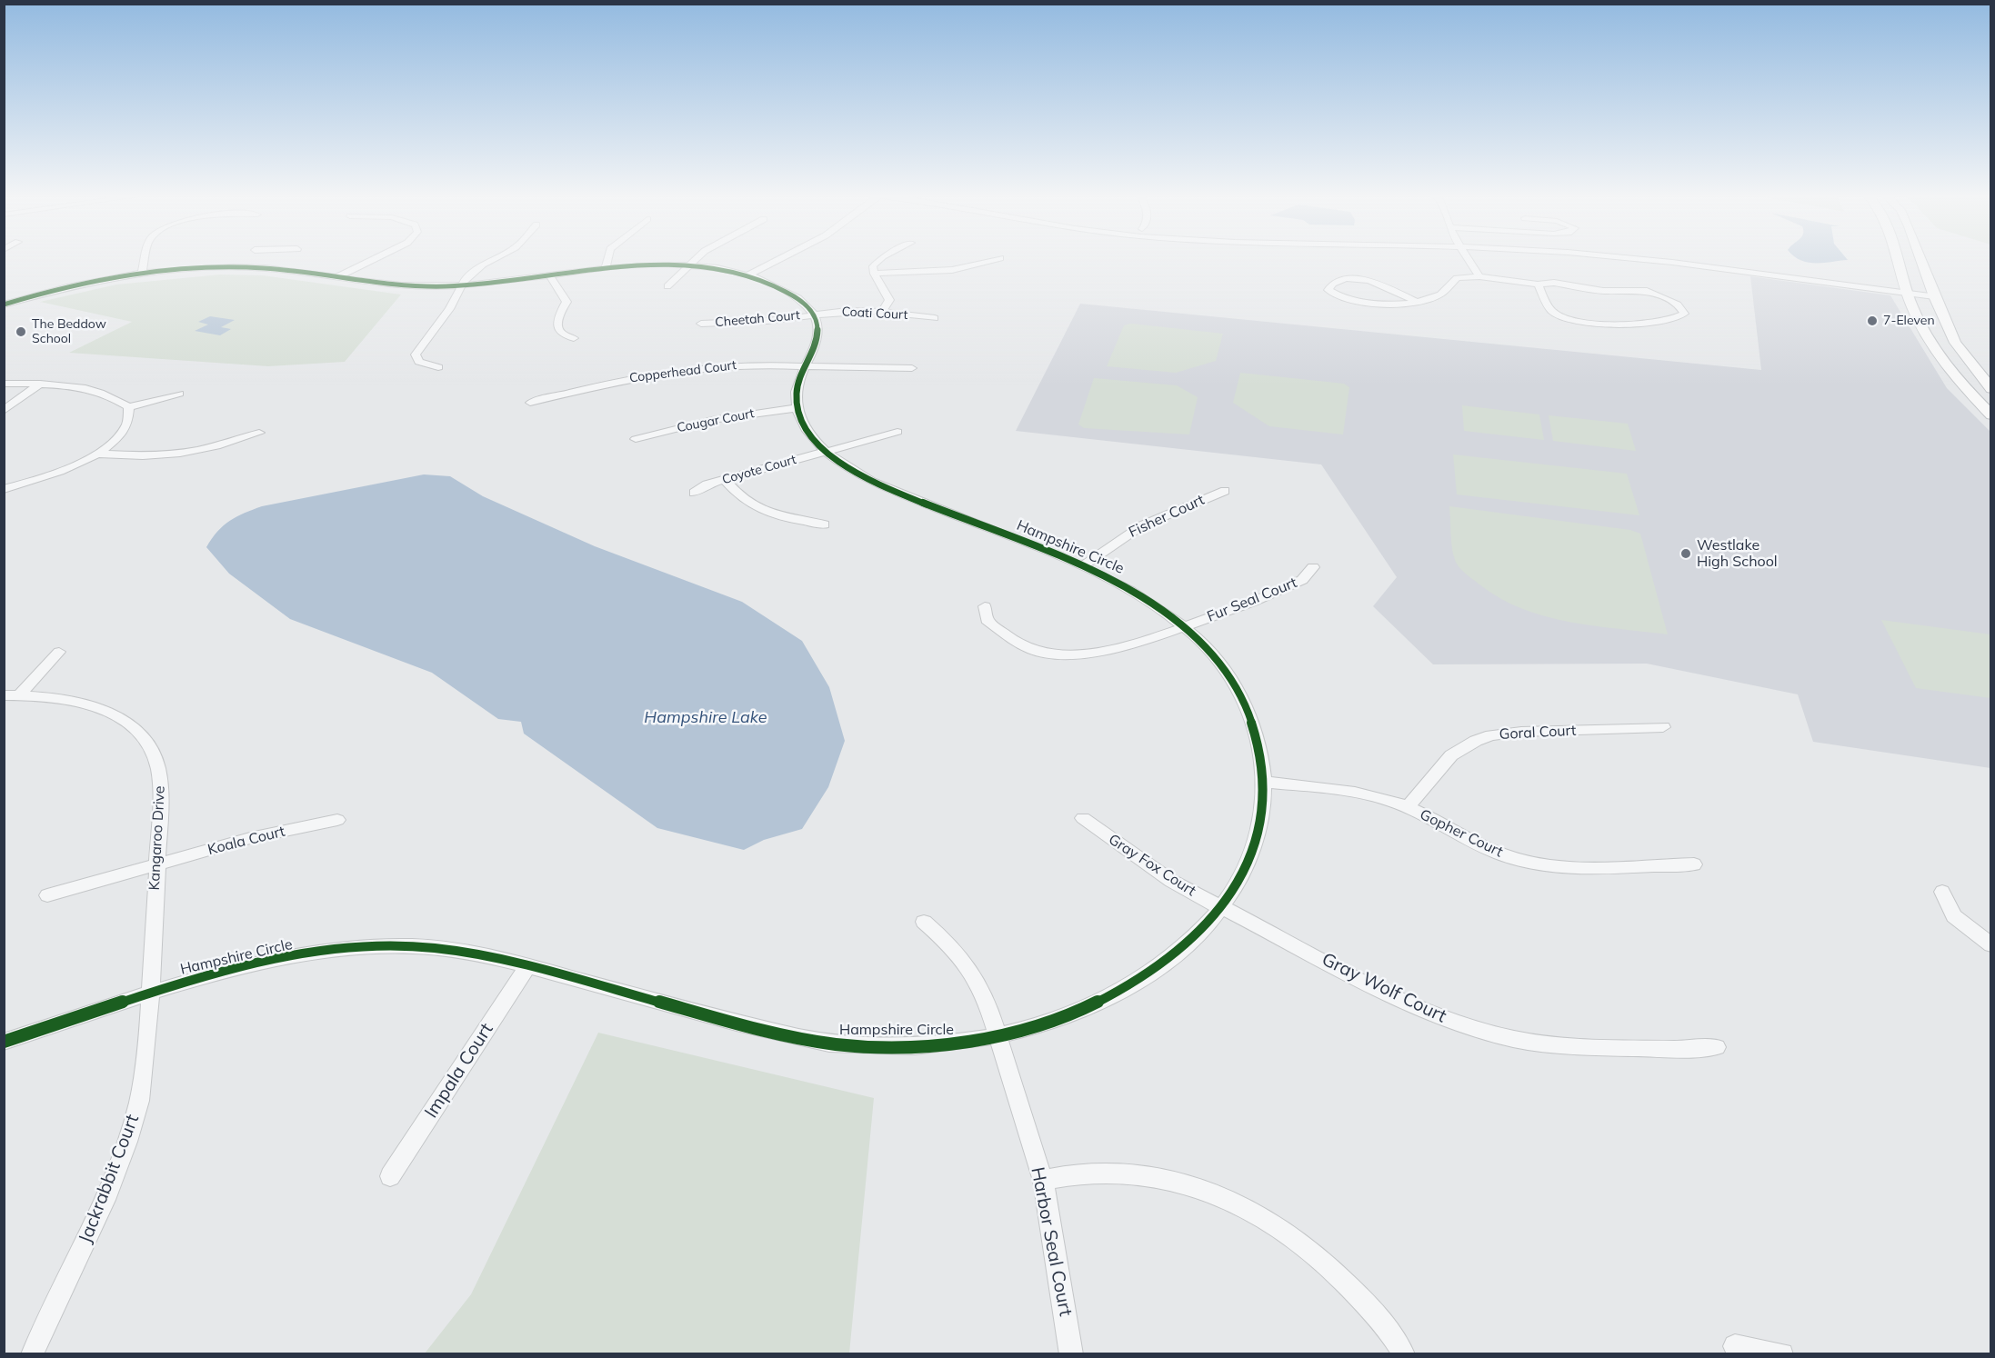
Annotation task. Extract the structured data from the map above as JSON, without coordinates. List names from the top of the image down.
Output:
{
  "streets": {
    "street": [
      "Coati Court",
      "Cheetah Court",
      "Copperhead Court",
      "Cougar Court",
      "Coyote Court",
      "Fisher Court",
      "Hampshire Circle",
      "Fur Seal Court",
      "Goral Court",
      "Gopher Court",
      "Kangaroo Drive",
      "Koala Court",
      "Gray Fox Court",
      "Gray Wolf Court",
      "Impala Court",
      "Jackrabbit Court",
      "Harbor Seal Court"
    ]
  },
  "crossings": [
    ["Coati Court", "Cheetah Court"],
    ["Cougar Court", "Hampshire Circle"],
    ["Coyote Court", "Hampshire Circle"],
    ["Fisher Court", "Hampshire Circle"],
    ["Hampshire Circle", "Fur Seal Court"],
    ["Hampshire Circle", "Gopher Court"],
    ["Hampshire Circle", "Kangaroo Drive"],
    ["Hampshire Circle", "Gray Fox Court"],
    ["Hampshire Circle", "Gray Wolf Court"],
    ["Hampshire Circle", "Impala Court"],
    ["Hampshire Circle", "Jackrabbit Court"],
    ["Hampshire Circle", "Harbor Seal Court"],
    ["Goral Court", "Gopher Court"],
    ["Kangaroo Drive", "Koala Court"],
    ["Kangaroo Drive", "Jackrabbit Court"],
    ["Gray Fox Court", "Gray Wolf Court"]
  ],
  "water": ["Hampshire Lake"],
  "places": ["7-Eleven", "The Beddow School", "Westlake High School"]
}
